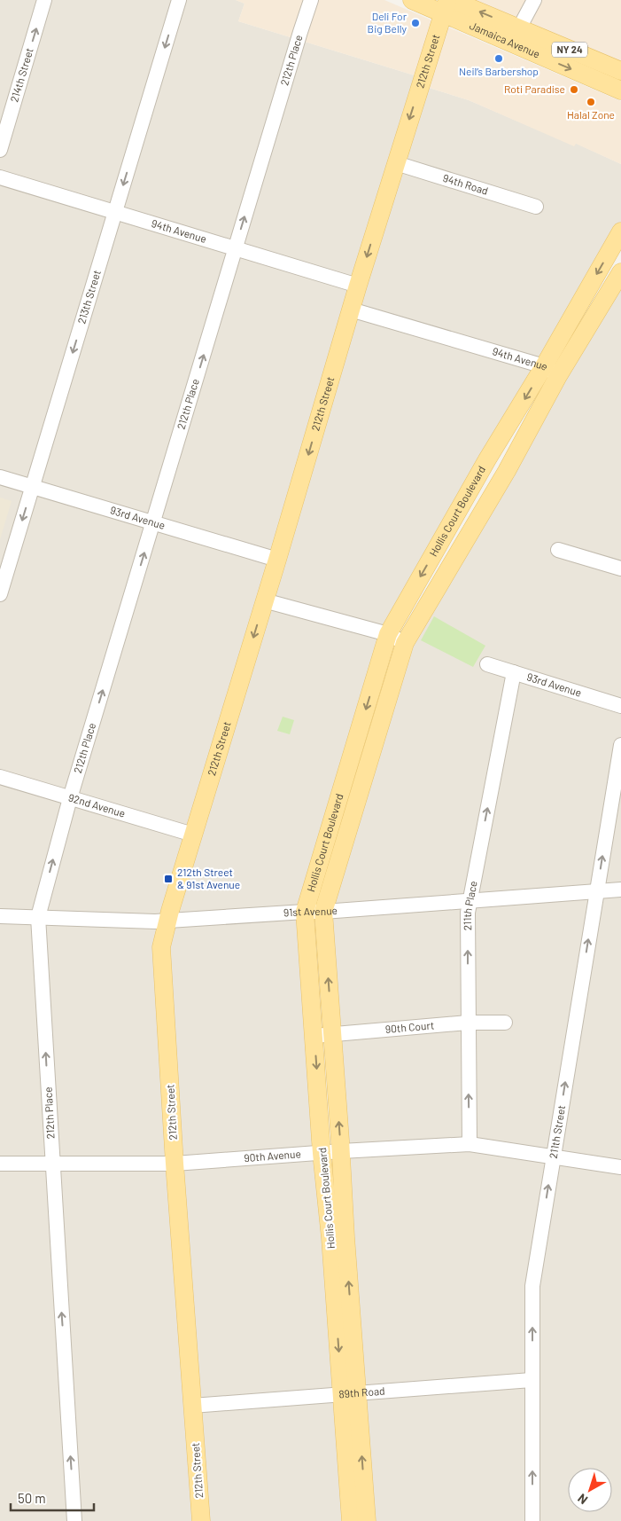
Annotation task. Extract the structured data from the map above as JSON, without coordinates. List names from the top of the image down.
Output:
{
  "streets": {
    "main road": [
      "Jamaica Avenue",
      "NY 24",
      "212th Street",
      "Hollis Court Boulevard"
    ],
    "street": [
      "212th Place",
      "214th Street",
      "94th Road",
      "94th Avenue",
      "213th Street",
      "93rd Avenue",
      "92nd Avenue",
      "211th Place",
      "91st Avenue",
      "90th Court",
      "211th Street",
      "90th Avenue",
      "89th Road"
    ]
  },
  "crossings": [
    ["Jamaica Avenue", "212th Street"],
    ["212th Place", "94th Avenue"],
    ["212th Place", "93rd Avenue"],
    ["212th Place", "92nd Avenue"],
    ["212th Place", "91st Avenue"],
    ["212th Place", "90th Avenue"],
    ["212th Street", "94th Road"],
    ["212th Street", "94th Avenue"],
    ["212th Street", "93rd Avenue"],
    ["212th Street", "92nd Avenue"],
    ["212th Street", "91st Avenue"],
    ["212th Street", "90th Avenue"],
    ["212th Street", "89th Road"],
    ["94th Avenue", "213th Street"],
    ["94th Avenue", "Hollis Court Boulevard"],
    ["213th Street", "93rd Avenue"],
    ["Hollis Court Boulevard", "91st Avenue"],
    ["Hollis Court Boulevard", "90th Court"],
    ["Hollis Court Boulevard", "90th Avenue"],
    ["Hollis Court Boulevard", "89th Road"],
    ["93rd Avenue", "211th Place"],
    ["211th Place", "91st Avenue"],
    ["211th Place", "90th Court"],
    ["211th Place", "90th Avenue"],
    ["91st Avenue", "211th Street"],
    ["211th Street", "90th Avenue"],
    ["211th Street", "89th Road"]
  ],
  "one_way": [
    "212th Place",
    "212th Street",
    "214th Street",
    "213th Street",
    "211th Place",
    "211th Street"
  ],
  "places": {
    "other": [
      "Deli For Big Belly",
      "Neil’s Barbershop",
      "Roti Paradise",
      "Halal Zone"
    ],
    "transit": ["212th Street & 91st Avenue"]
  },
  "scale_bar": "50 m",
  "north": "bottom left"
}
